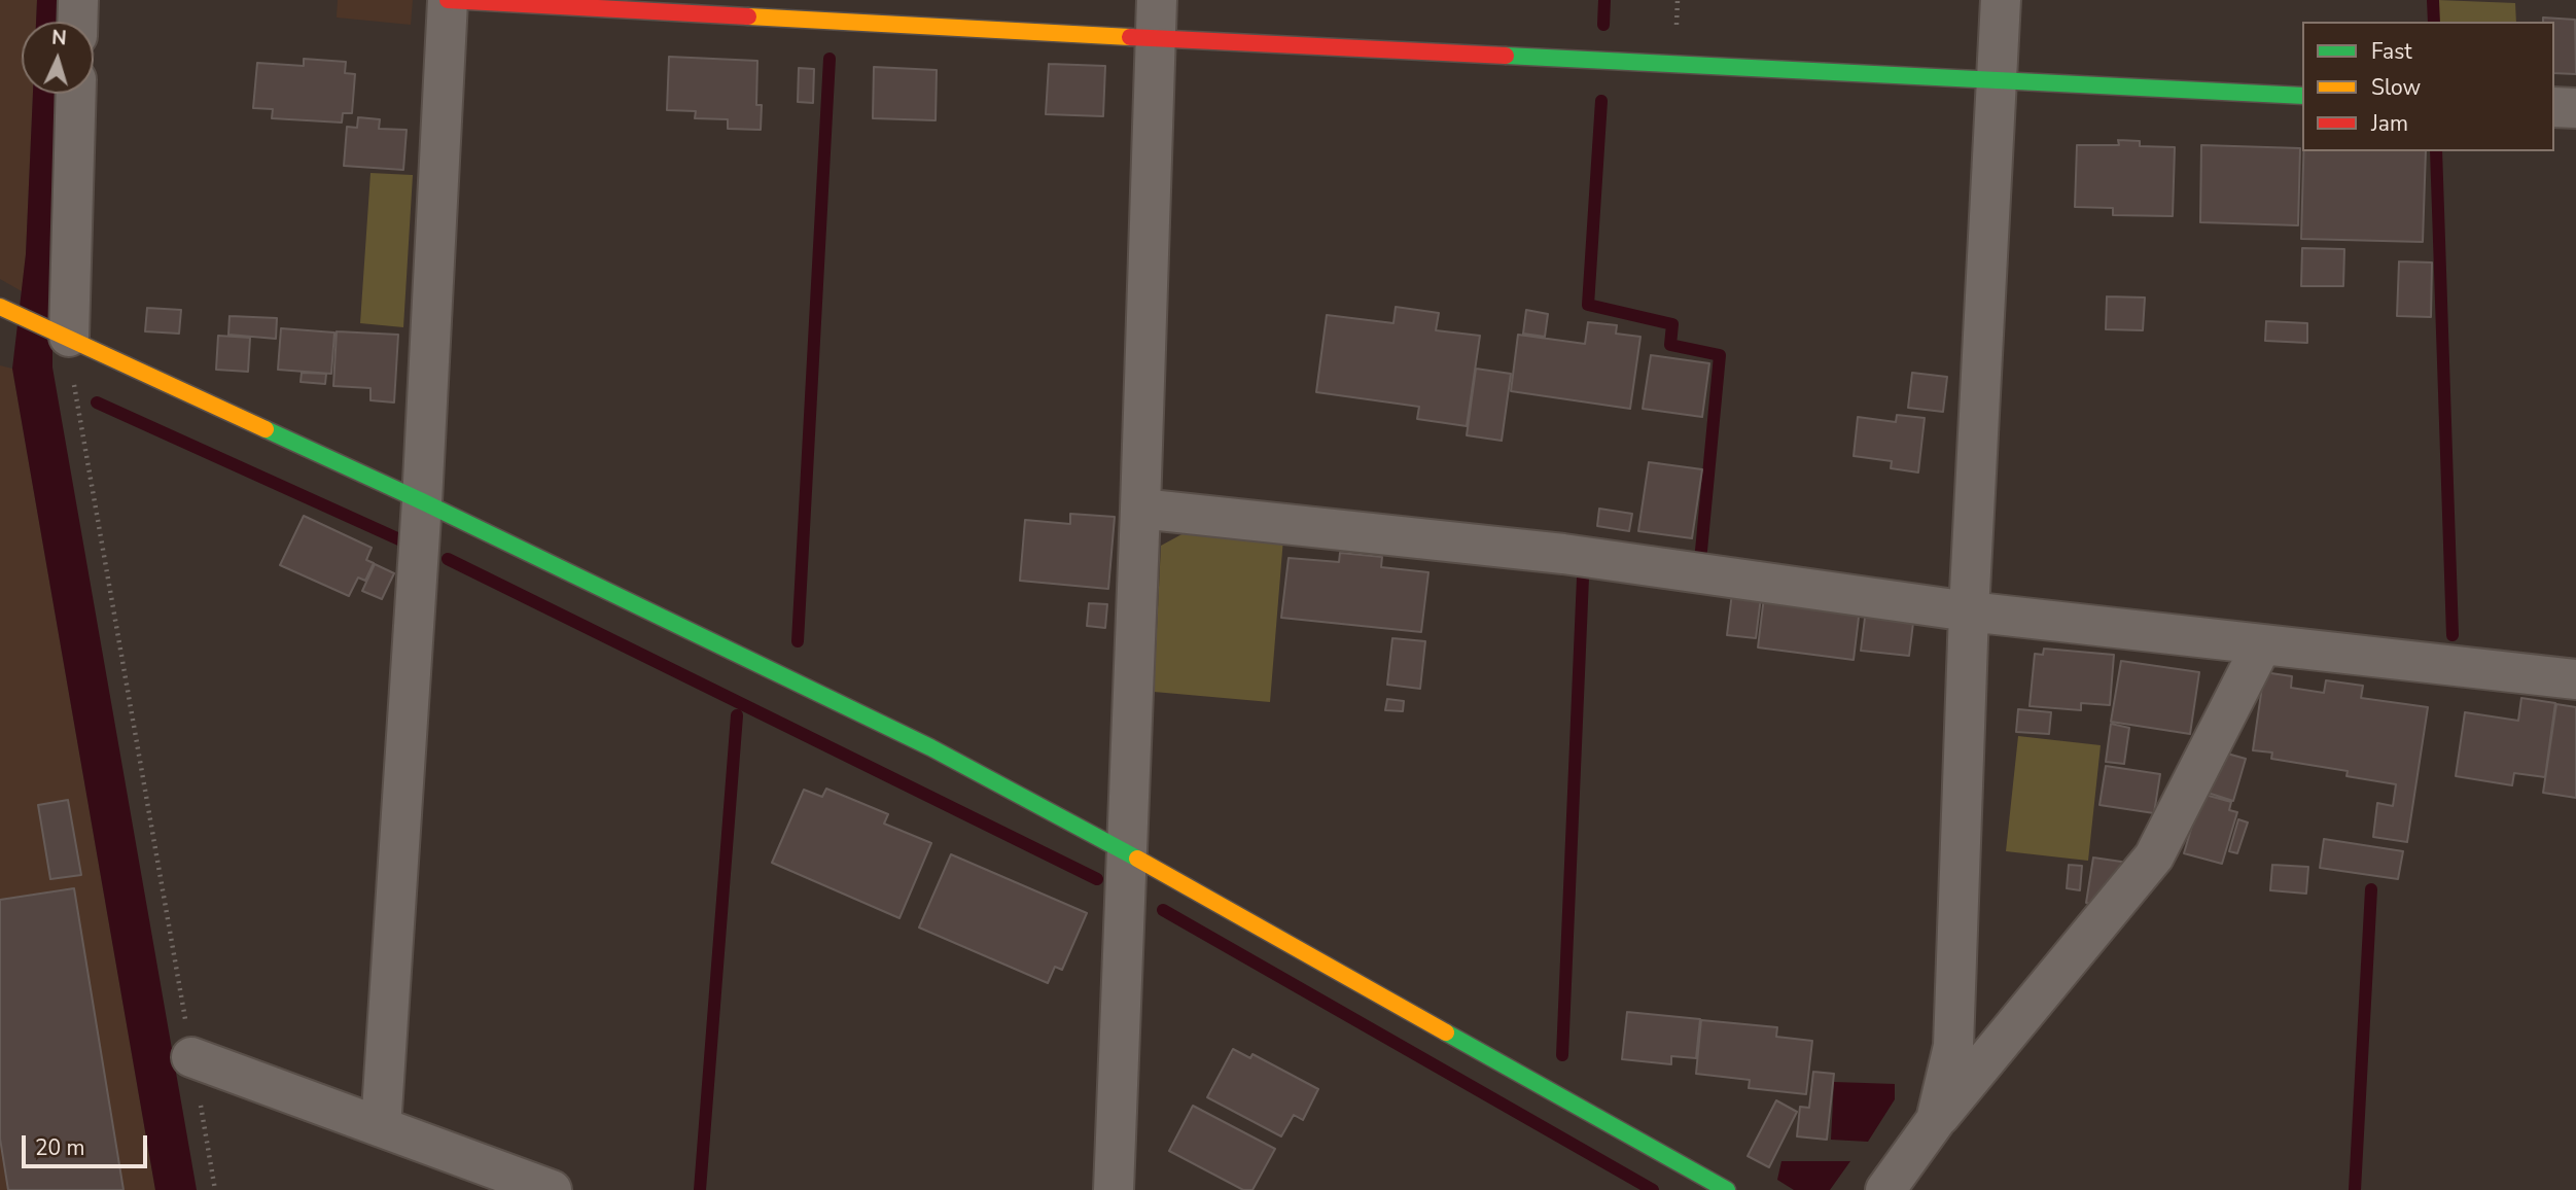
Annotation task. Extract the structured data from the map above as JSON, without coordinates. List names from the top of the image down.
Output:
{
  "legend": ["Fast", "Slow", "Jam"],
  "scale_bar": "20 m",
  "north": "top"
}
